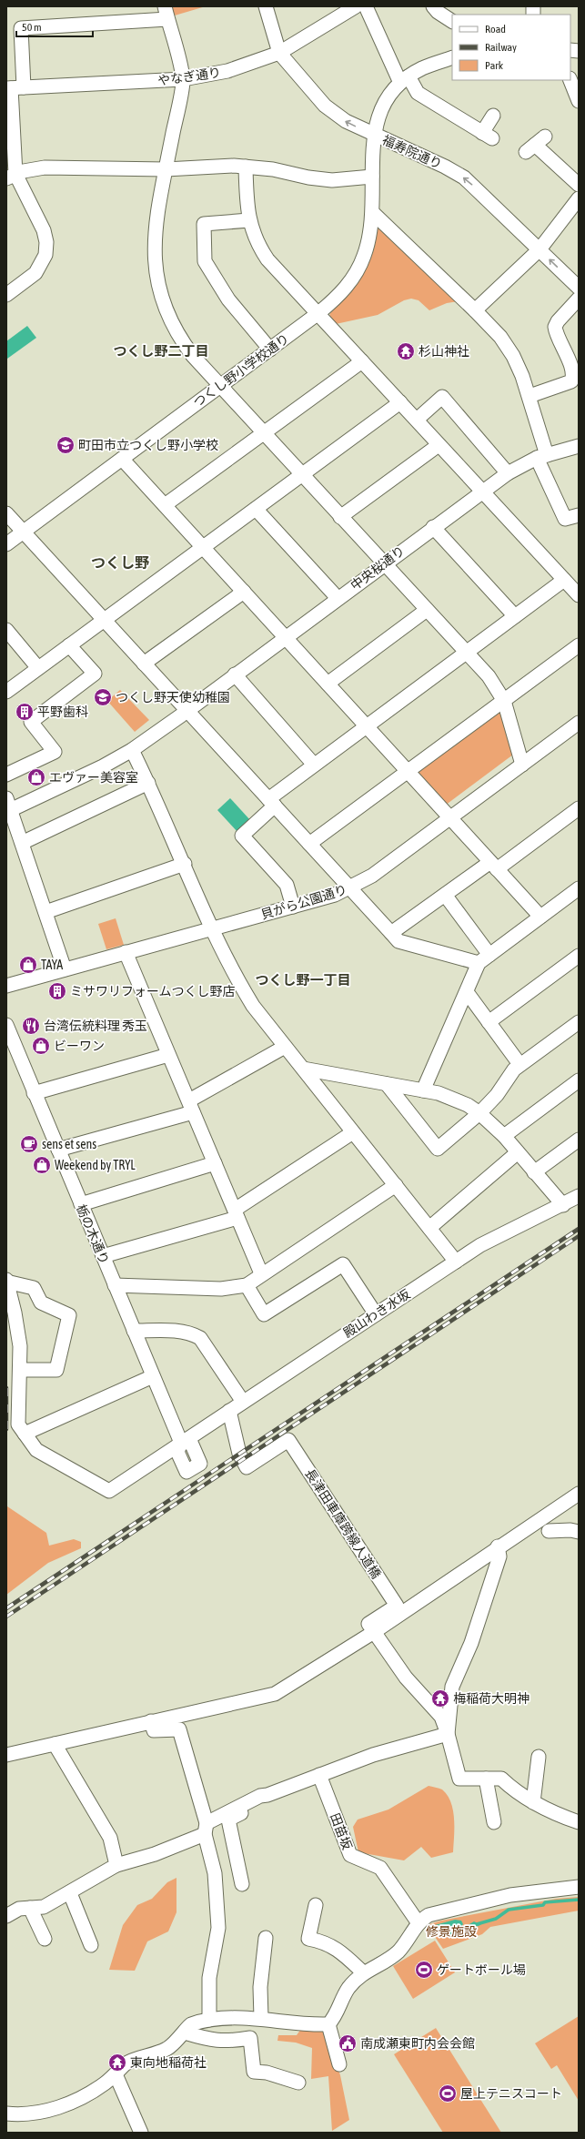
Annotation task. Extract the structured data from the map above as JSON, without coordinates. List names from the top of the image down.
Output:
{
  "streets": {
    "street": [
      "やなぎ通り",
      "福寿院通り",
      "つくし野小学校通り",
      "中央桜通り",
      "貝がら公園通り",
      "栃の木通り",
      "殿山わき水坂",
      "長津田車庫跨線人道橋",
      "田苗坂"
    ]
  },
  "crossings": [
    ["やなぎ通り", "福寿院通り"],
    ["福寿院通り", "つくし野小学校通り"],
    ["栃の木通り", "殿山わき水坂"],
    ["殿山わき水坂", "長津田車庫跨線人道橋"]
  ],
  "districts": ["つくし野二丁目", "つくし野", "つくし野一丁目"],
  "parks": ["修景施設"],
  "places": {
    "temple": ["杉山神社", "梅稲荷大明神", "東向地稲荷社"],
    "school or university": ["町田市立つくし野小学校", "つくし野天使幼稚園"],
    "building": ["平野歯科", "ミサワリフォームつくし野店"],
    "shop": [
      "エヴァー美容室",
      "TAYA",
      "ビーワン",
      "Weekend by TRYL"
    ],
    "restaurant": ["台湾伝統料理 秀玉"],
    "cafe": ["sens et sens"],
    "sports": ["ゲートボール場", "屋上テニスコート"],
    "public building": ["南成瀬東町内会会館"]
  },
  "legend": ["Road", "Railway", "Park"],
  "scale_bar": "50 m"
}
